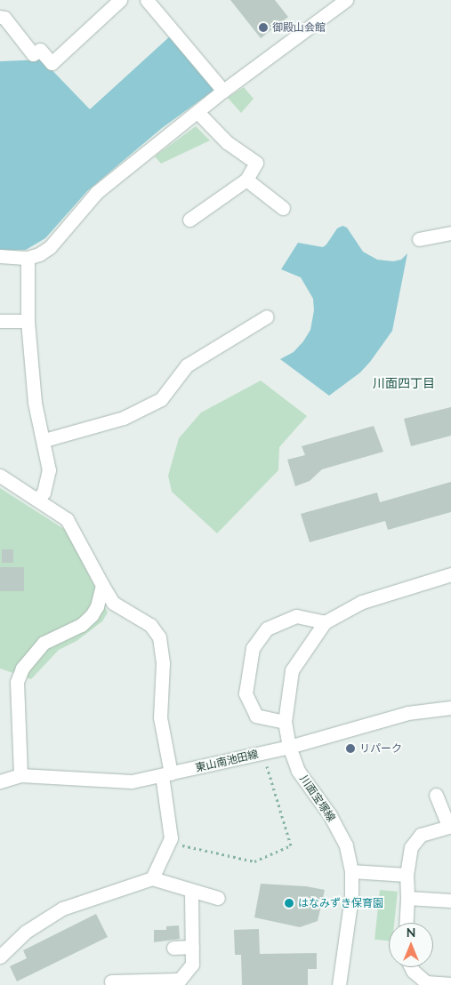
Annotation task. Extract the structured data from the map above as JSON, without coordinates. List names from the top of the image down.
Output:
{
  "streets": {
    "street": ["東山南池田線", "川面宝塚線"]
  },
  "crossings": [
    ["東山南池田線", "川面宝塚線"]
  ],
  "districts": ["川面四丁目"],
  "places": ["御殿山会館", "リパーク", "はなみずき保育園"],
  "north": "top"
}
